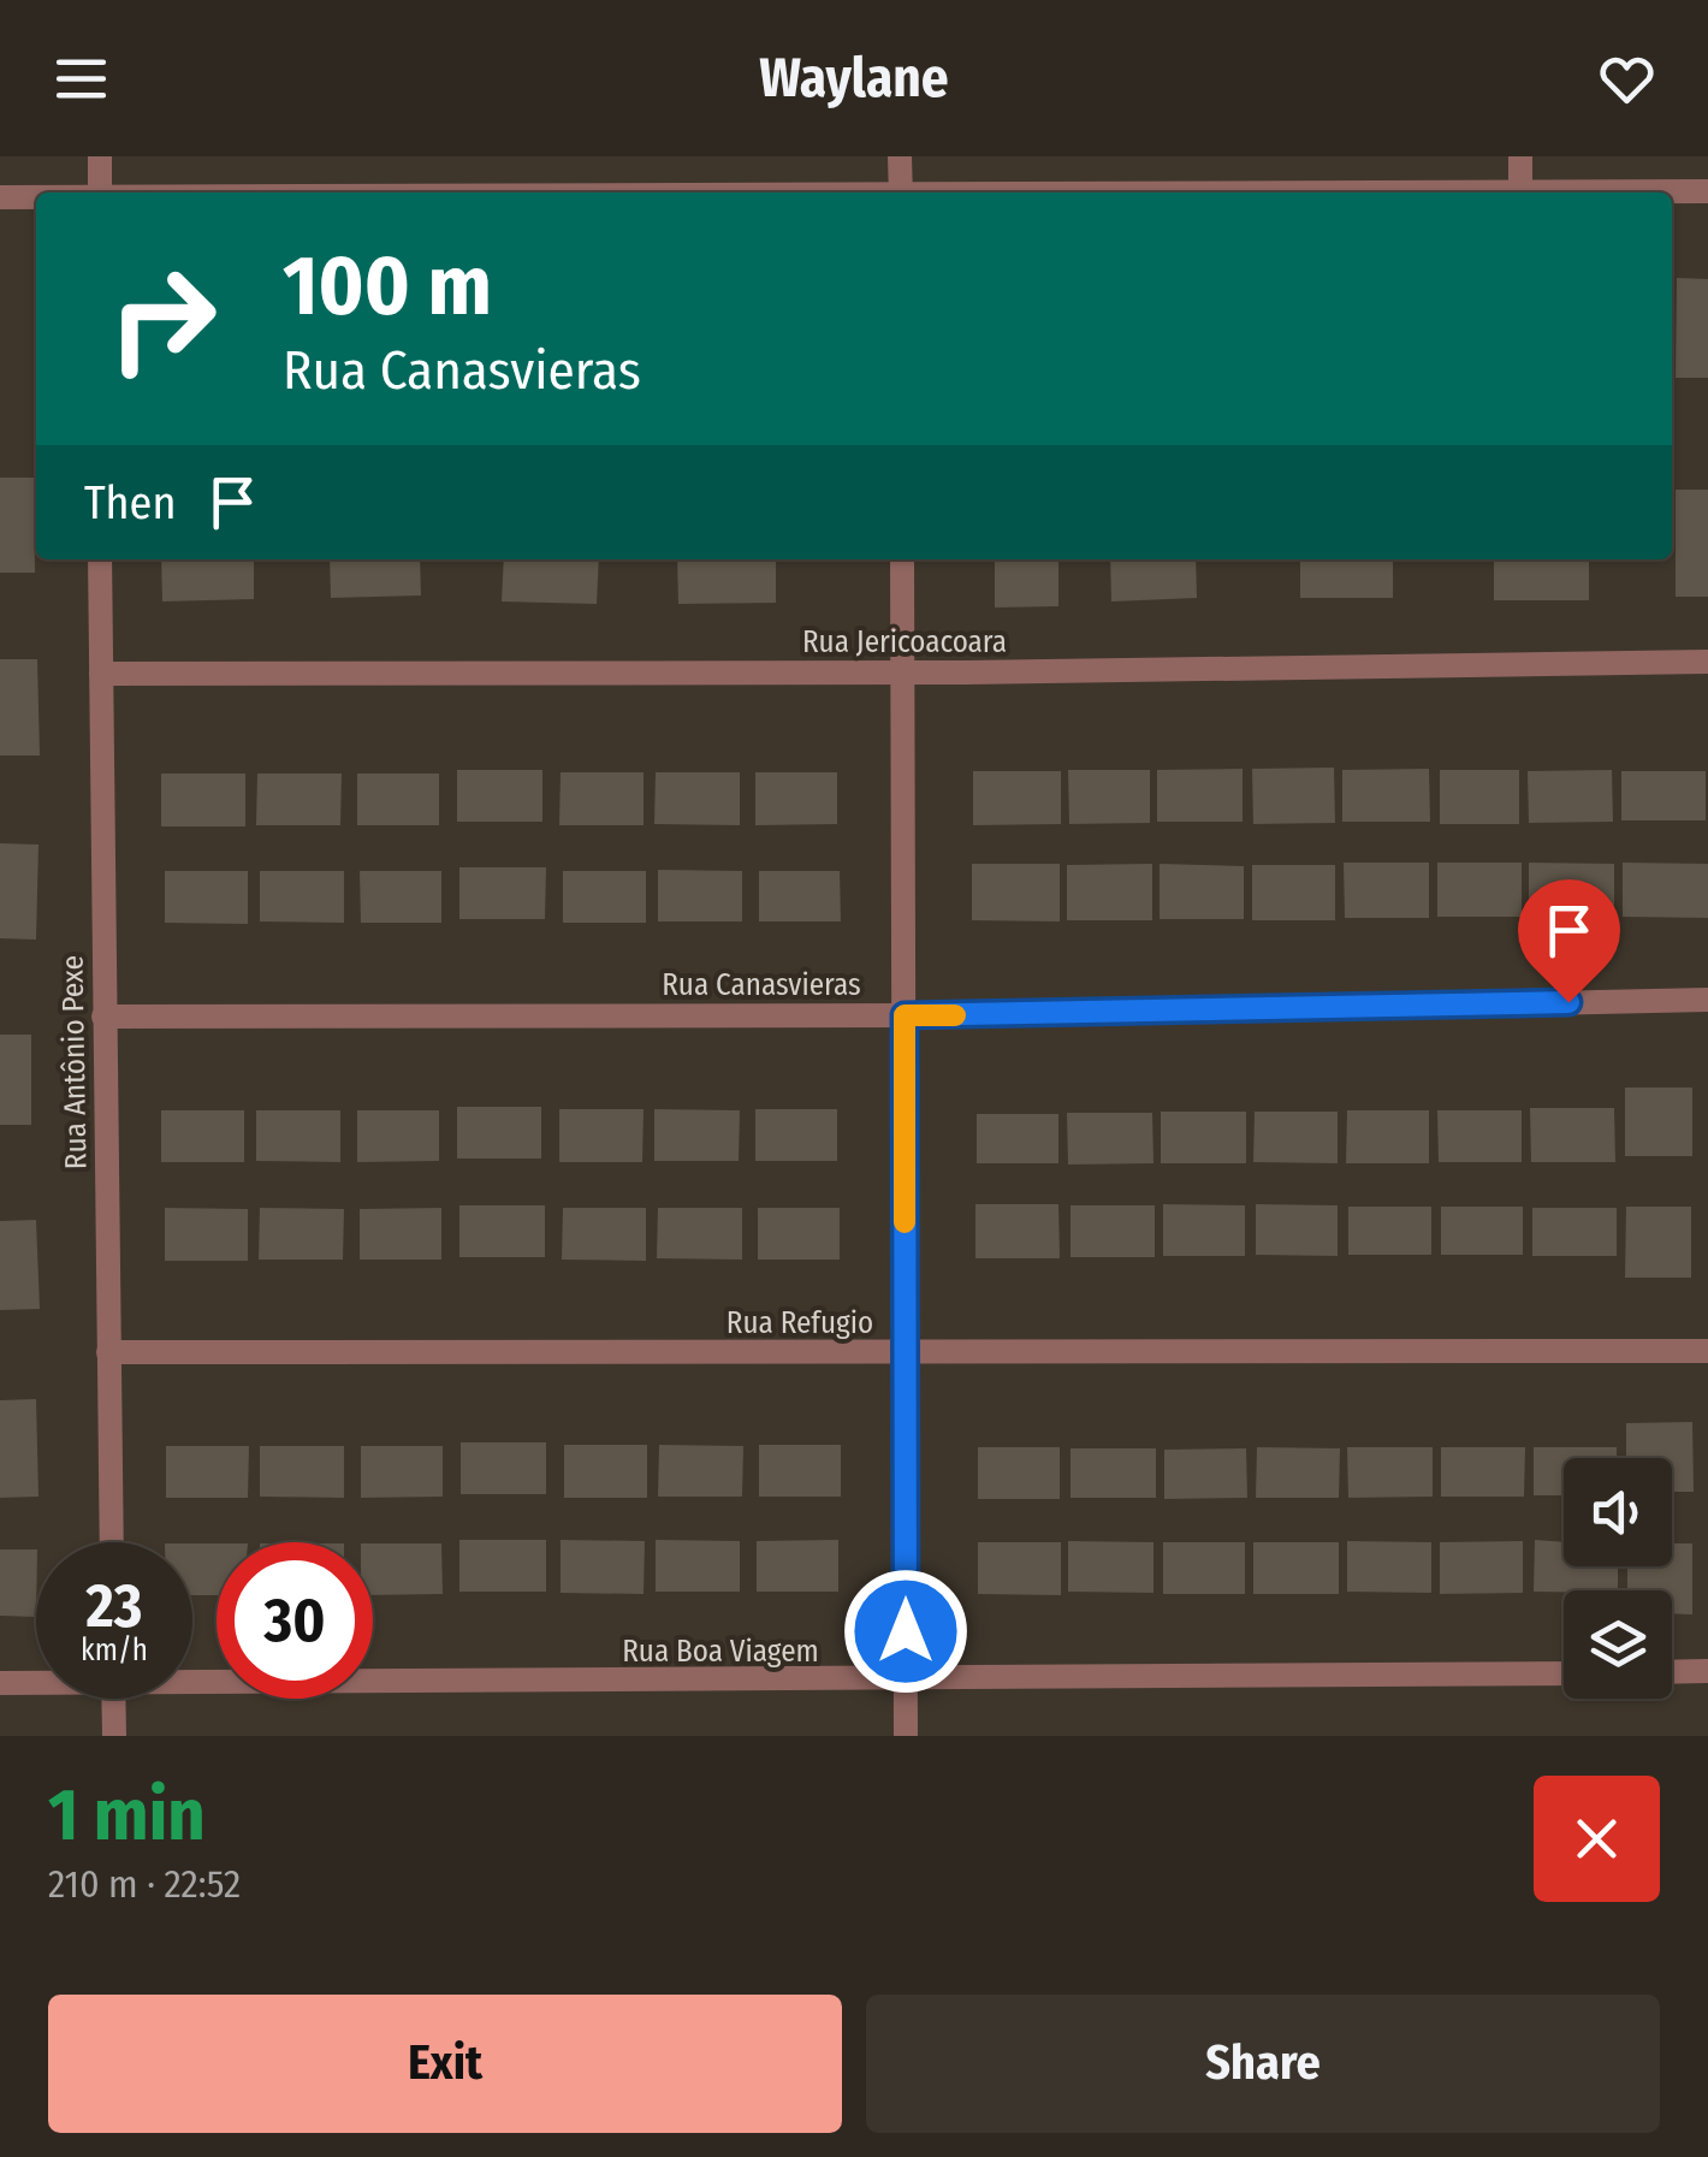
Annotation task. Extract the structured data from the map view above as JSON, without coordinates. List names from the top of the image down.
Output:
{
  "streets": {
    "street": [
      "Rua Jericoacoara",
      "Rua Canasvieras",
      "Rua Antônio Pexe",
      "Rua Refugio",
      "Rua Boa Viagem"
    ]
  },
  "crossings": [
    ["Rua Jericoacoara", "Rua Antônio Pexe"],
    ["Rua Canasvieras", "Rua Antônio Pexe"],
    ["Rua Antônio Pexe", "Rua Refugio"]
  ],
  "page": {
    "header": "Waylane",
    "turn": ["100 m", "Rua Canasvieras"],
    "then": "Then",
    "speed": "23 km/h",
    "limit": "30",
    "heading": ["1 min", "210 m · 22:52"],
    "buttons": ["Exit", "Share"]
  }
}
